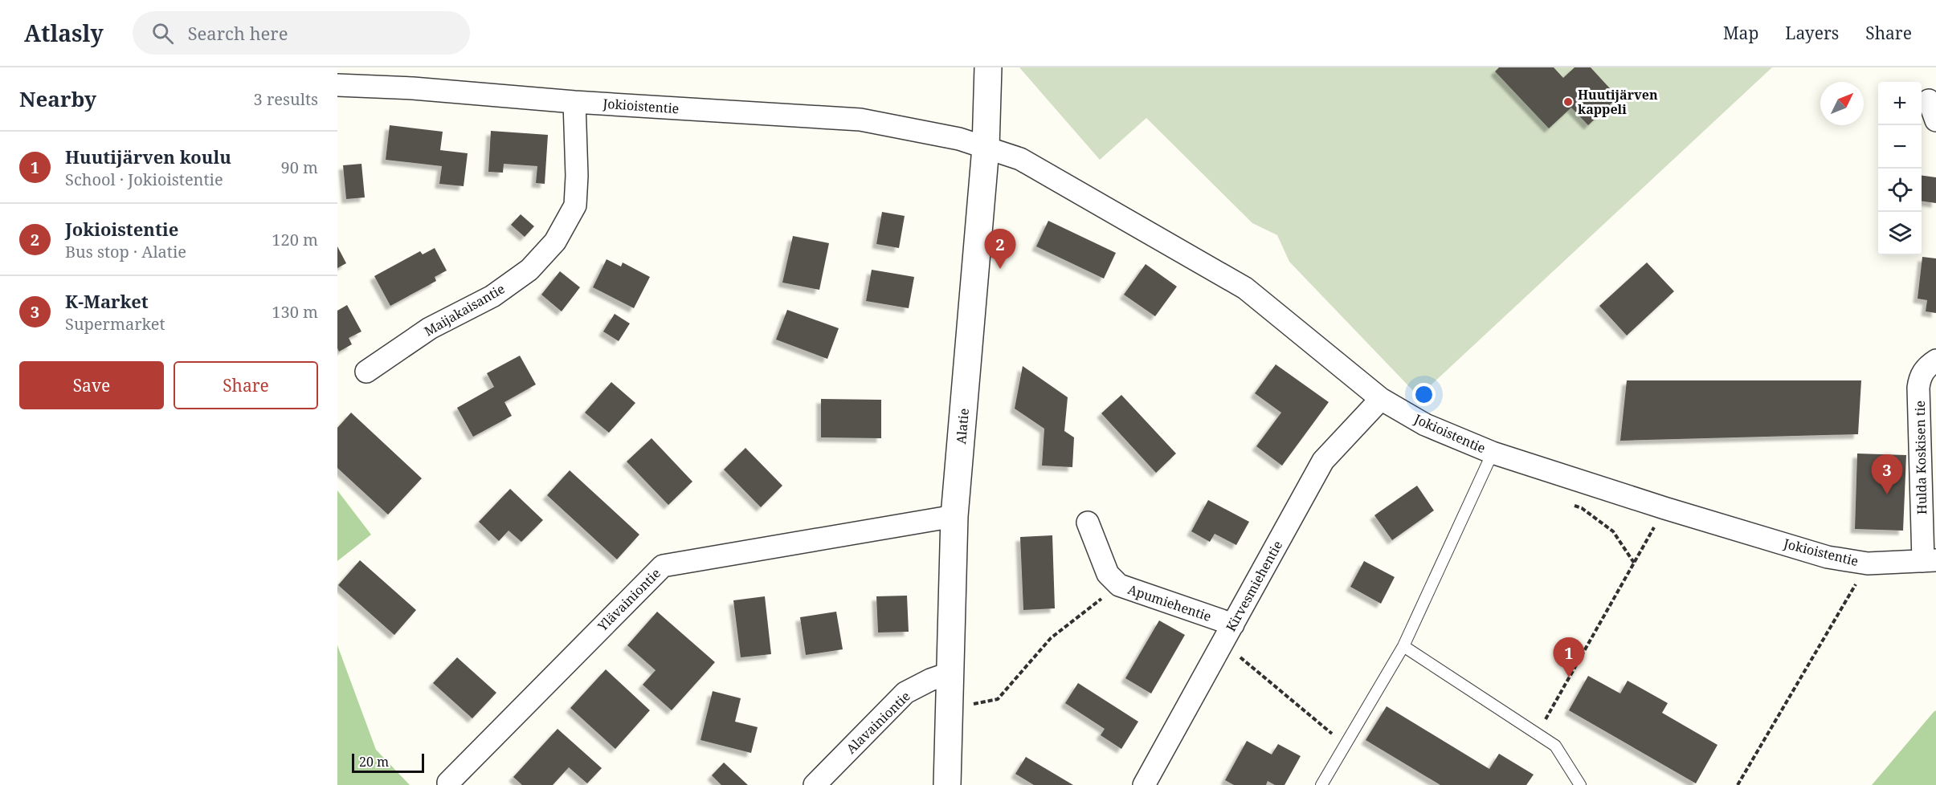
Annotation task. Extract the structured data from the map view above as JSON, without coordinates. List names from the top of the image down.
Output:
{
  "streets": {
    "street": [
      "Jokioistentie",
      "Maijakaisantie",
      "Alatie",
      "Hulda Koskisen tie",
      "Kirvesmiehentie",
      "Ylävainiontie",
      "Apumiehentie",
      "Alavainiontie"
    ]
  },
  "crossings": [
    ["Jokioistentie", "Maijakaisantie"],
    ["Jokioistentie", "Alatie"],
    ["Jokioistentie", "Hulda Koskisen tie"],
    ["Jokioistentie", "Kirvesmiehentie"],
    ["Alatie", "Ylävainiontie"],
    ["Alatie", "Alavainiontie"],
    ["Kirvesmiehentie", "Apumiehentie"]
  ],
  "places": ["Huutijärven kappeli"],
  "scale_bar": "20 m",
  "north": "top right",
  "page": {
    "header": "Atlasly",
    "search": "Search here",
    "nav": ["Map", "Layers", "Share"],
    "heading": ["Nearby", "3 results"],
    "map_buttons": ["+", "−"],
    "list": [
      {
        "mark": "1",
        "name": "Huutijärven koulu",
        "note": "School · Jokioistentie",
        "value": "90 m"
      },
      {
        "mark": "2",
        "name": "Jokioistentie",
        "note": "Bus stop · Alatie",
        "value": "120 m"
      },
      {
        "mark": "3",
        "name": "K-Market",
        "note": "Supermarket",
        "value": "130 m"
      }
    ],
    "pins": ["2", "3", "1"],
    "buttons": ["Save", "Share"],
    "scale": "20 m"
  }
}
